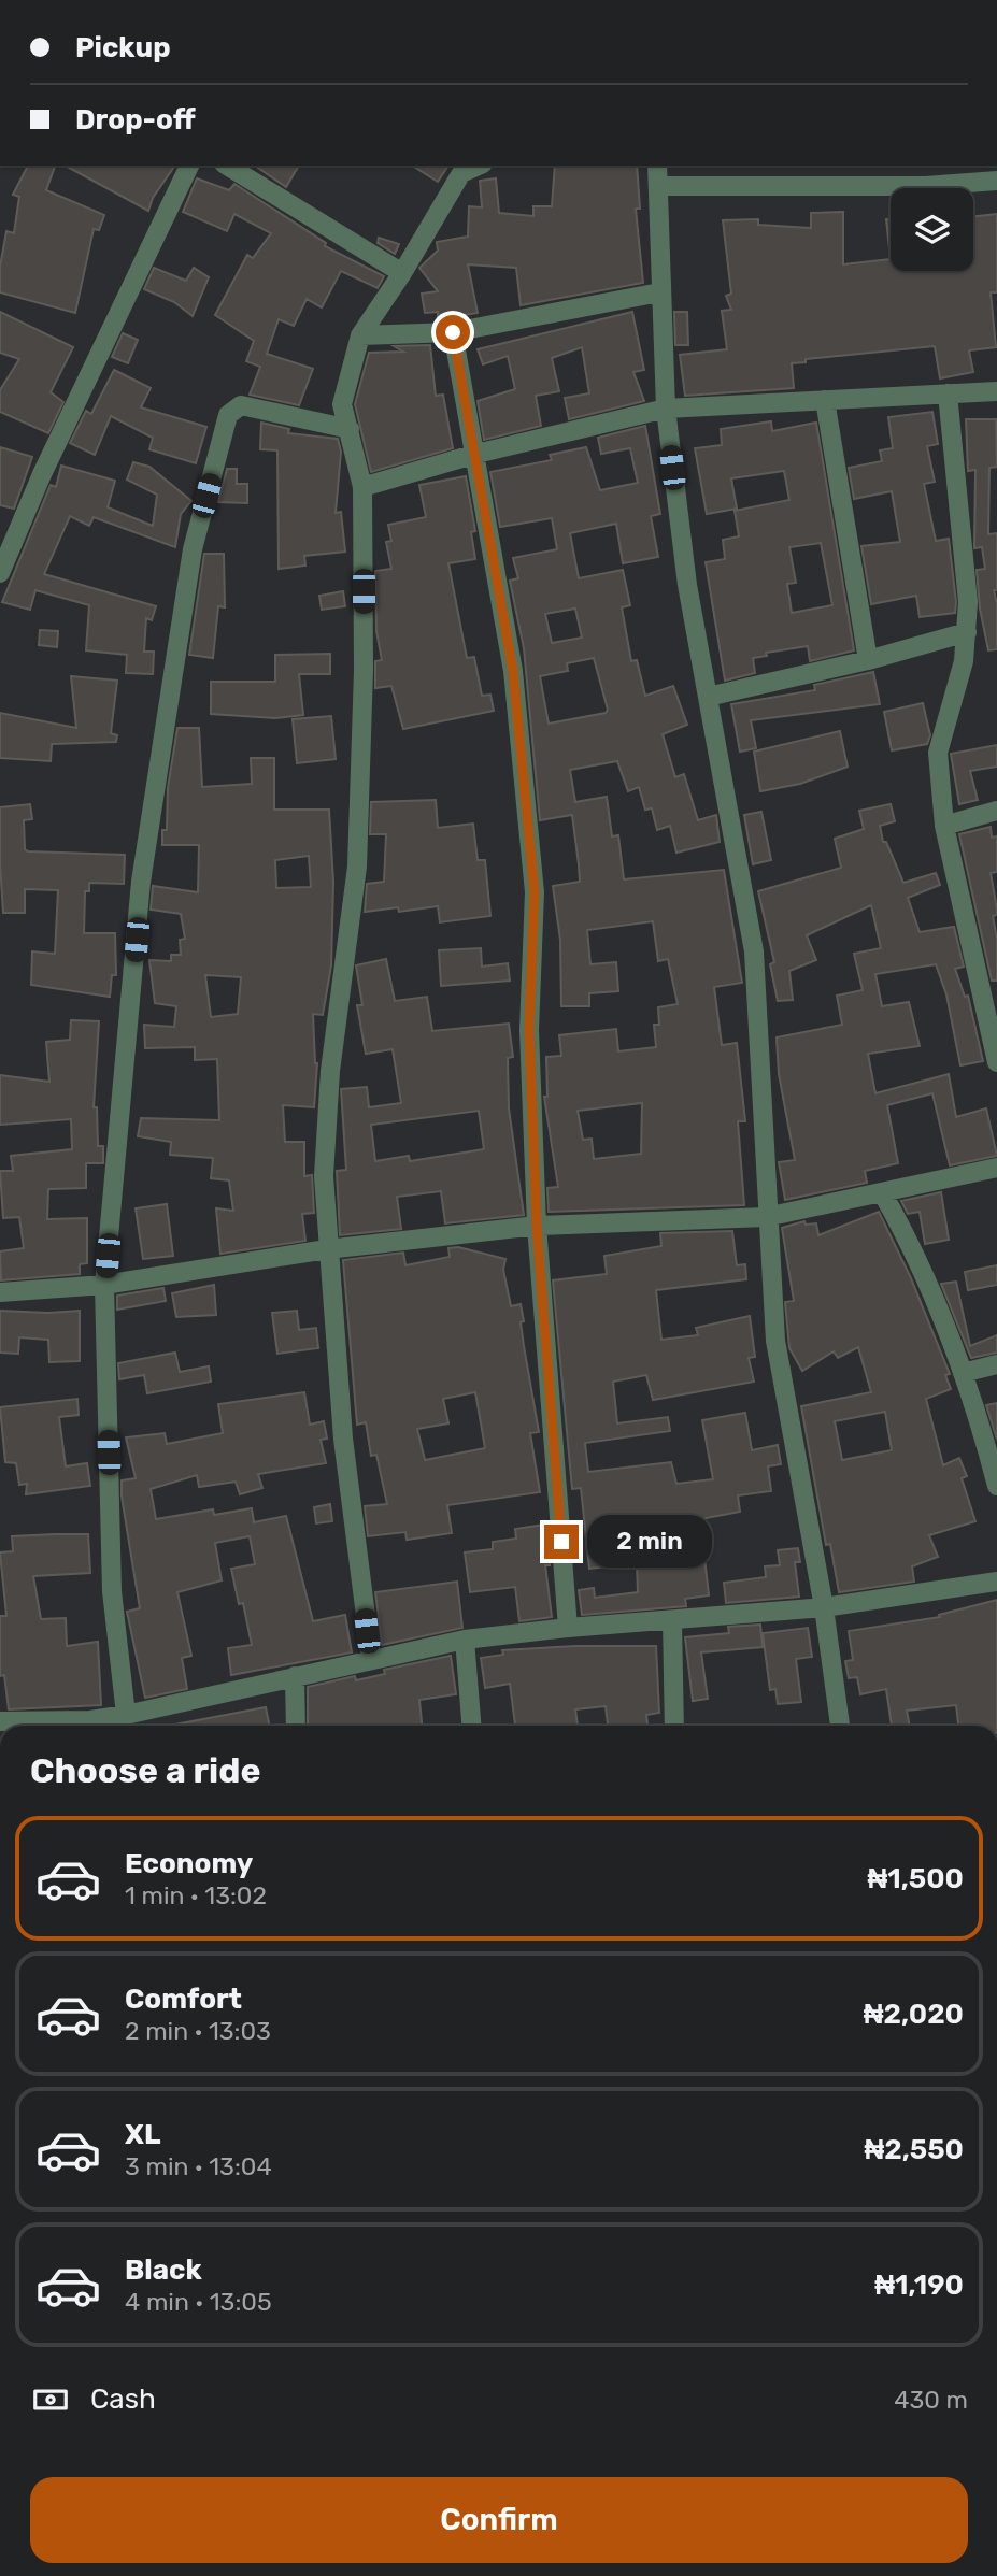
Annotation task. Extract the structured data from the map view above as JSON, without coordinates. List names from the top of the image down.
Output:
{
  "page": {
    "banner": ["Pickup", "Drop-off"],
    "bubble": "2 min",
    "heading": "Choose a ride",
    "list": [
      {
        "name": "Economy",
        "note": "1 min · 13:02",
        "value": "₦1,500"
      },
      {
        "name": "Comfort",
        "note": "2 min · 13:03",
        "value": "₦2,020"
      },
      {
        "name": "XL",
        "note": "3 min · 13:04",
        "value": "₦2,550"
      },
      {
        "name": "Black",
        "note": "4 min · 13:05",
        "value": "₦1,190"
      }
    ],
    "pay": ["Cash", "430 m"],
    "buttons": "Confirm"
  }
}
